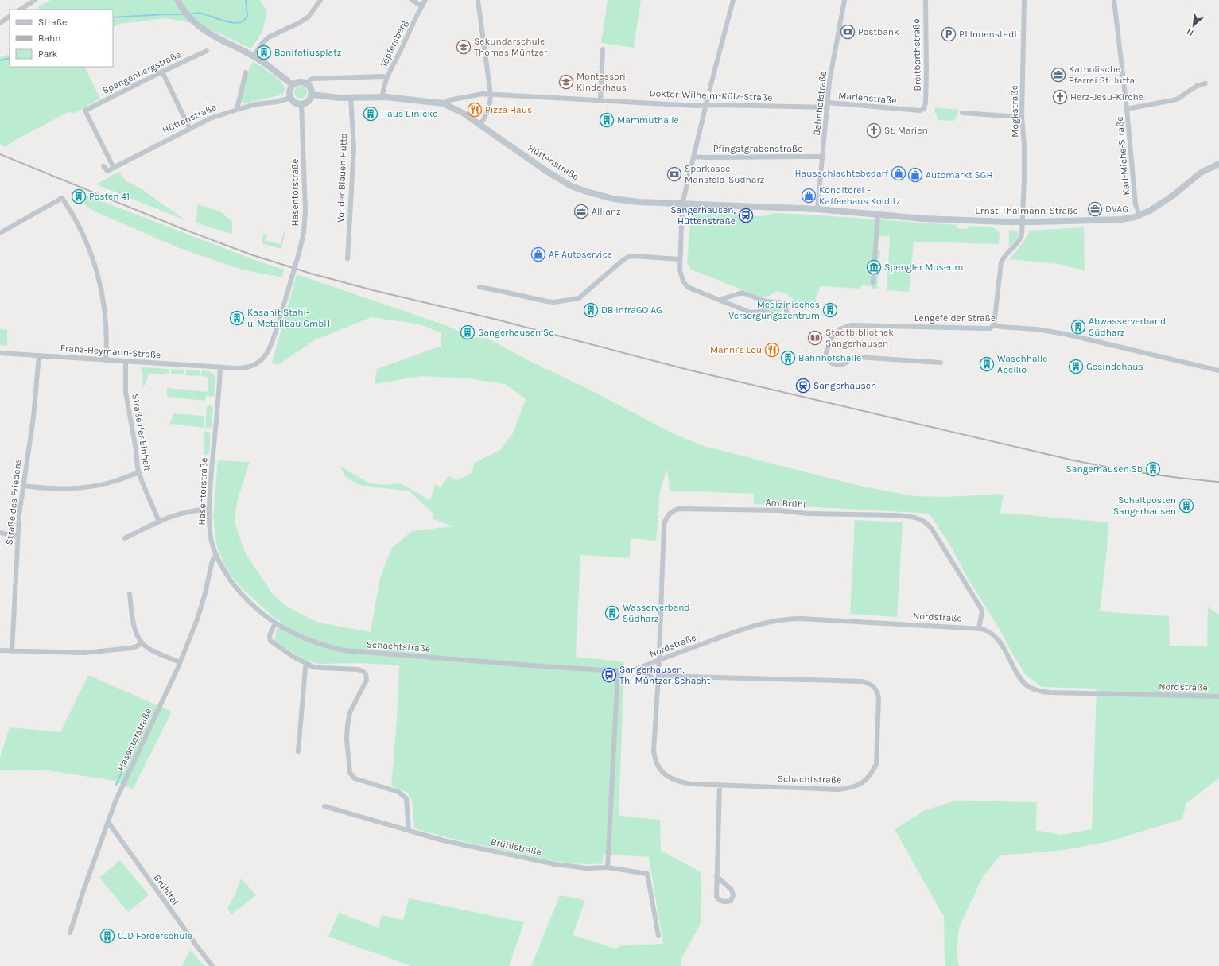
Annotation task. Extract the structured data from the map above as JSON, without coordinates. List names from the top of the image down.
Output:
{
  "streets": {
    "street": [
      "Töpfersberg",
      "Breitbarthstraße",
      "Spangenbergstraße",
      "Doktor-Wilhelm-Külz-Straße",
      "Marienstraße",
      "Bahnhofstraße",
      "Mogkstraße",
      "Hüttenstraße",
      "Pfingstgrabenstraße",
      "Karl-Miehe-Straße",
      "Vor der Blauen Hütte",
      "Hasentorstraße",
      "Ernst-Thälmann-Straße",
      "Lengefelder Straße",
      "Franz-Heymann-Straße",
      "Straße der Einheit",
      "Straße des Friedens",
      "Am Brühl",
      "Nordstraße",
      "Schachtstraße",
      "Brühlstraße",
      "Brühltal"
    ]
  },
  "crossings": [
    ["Töpfersberg", "Hüttenstraße"],
    ["Breitbarthstraße", "Marienstraße"],
    ["Spangenbergstraße", "Hüttenstraße"],
    ["Doktor-Wilhelm-Külz-Straße", "Marienstraße"],
    ["Doktor-Wilhelm-Külz-Straße", "Bahnhofstraße"],
    ["Doktor-Wilhelm-Külz-Straße", "Hüttenstraße"],
    ["Marienstraße", "Bahnhofstraße"],
    ["Bahnhofstraße", "Hüttenstraße"],
    ["Bahnhofstraße", "Pfingstgrabenstraße"],
    ["Bahnhofstraße", "Ernst-Thälmann-Straße"],
    ["Mogkstraße", "Ernst-Thälmann-Straße"],
    ["Mogkstraße", "Lengefelder Straße"],
    ["Hüttenstraße", "Vor der Blauen Hütte"],
    ["Hüttenstraße", "Hasentorstraße"],
    ["Hüttenstraße", "Ernst-Thälmann-Straße"],
    ["Karl-Miehe-Straße", "Ernst-Thälmann-Straße"],
    ["Hasentorstraße", "Franz-Heymann-Straße"],
    ["Hasentorstraße", "Schachtstraße"],
    ["Hasentorstraße", "Brühltal"],
    ["Franz-Heymann-Straße", "Straße der Einheit"],
    ["Franz-Heymann-Straße", "Straße des Friedens"],
    ["Am Brühl", "Nordstraße"],
    ["Am Brühl", "Schachtstraße"],
    ["Nordstraße", "Schachtstraße"]
  ],
  "places": {
    "bank": ["Postbank", "Sparkasse Mansfeld-Südharz"],
    "parking": ["P1 Innenstadt"],
    "school or university": ["Sekundarschule Thomas Müntzer", "Montessori Kinderhaus"],
    "building": [
      "Bonifatiusplatz",
      "Haus Einicke",
      "Mammuthalle",
      "Posten 41",
      "DB InfraGO AG",
      "Medizinisches Versorgungszentrum",
      "Kasanit Stahl- u. Metallbau GmbH",
      "Abwasserverband Südharz",
      "Sangerhausen So",
      "Bahnhofshalle",
      "Waschhalle Abellio",
      "Gesindehaus",
      "Sangerhausen Sb",
      "Schaltposten Sangerhausen",
      "Wasserverband Südharz",
      "CJD Förderschule"
    ],
    "office": ["Katholische Pfarrei St. Jutta", "DVAG", "Allianz"],
    "church": ["Herz-Jesu-Kirche", "St. Marien"],
    "restaurant": ["Pizza Haus", "Manni's Lou"],
    "shop": [
      "Hausschlachtebedarf",
      "Automarkt SGH",
      "Konditorei – Kaffeehaus Kolditz",
      "AF Autoservice"
    ],
    "bus stop": ["Sangerhausen, Hüttenstraße", "Sangerhausen, Th.-Müntzer-Schacht"],
    "museum": ["Spengler Museum"],
    "library": ["Stadtbibliothek Sangerhausen"],
    "station": ["Sangerhausen"]
  },
  "legend": ["Straße", "Bahn", "Park"],
  "north": "bottom left"
}
